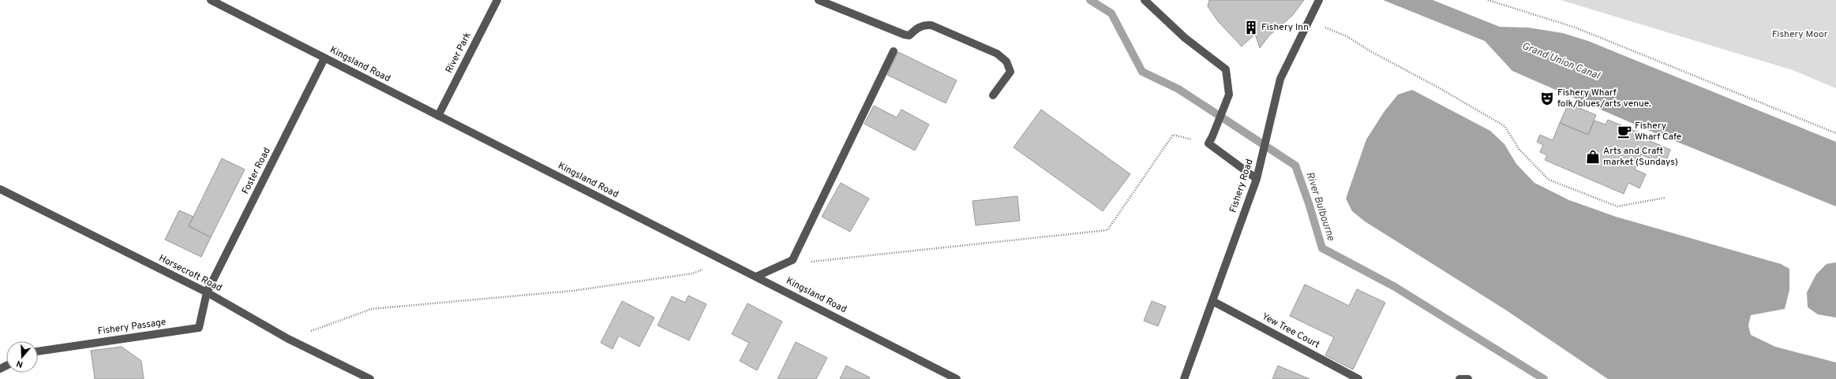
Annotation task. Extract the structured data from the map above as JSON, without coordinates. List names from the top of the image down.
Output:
{
  "streets": {
    "street": [
      "River Park",
      "Kingsland Road",
      "Foster Road",
      "Fishery Road",
      "Horsecroft Road",
      "Fishery Passage",
      "Yew Tree Court"
    ]
  },
  "crossings": [
    ["River Park", "Kingsland Road"],
    ["Kingsland Road", "Foster Road"],
    ["Foster Road", "Horsecroft Road"],
    ["Foster Road", "Fishery Passage"],
    ["Fishery Road", "Yew Tree Court"],
    ["Horsecroft Road", "Fishery Passage"]
  ],
  "water": ["Grand Union Canal", "River Bulbourne"],
  "parks": ["Fishery Moor"],
  "places": {
    "building": ["Fishery Inn"],
    "theatre": ["Fishery Wharf folk/blues/arts venue."],
    "cafe": ["Fishery Wharf Cafe"],
    "shop": ["Arts and Craft market (Sundays)"]
  },
  "north": "bottom"
}
